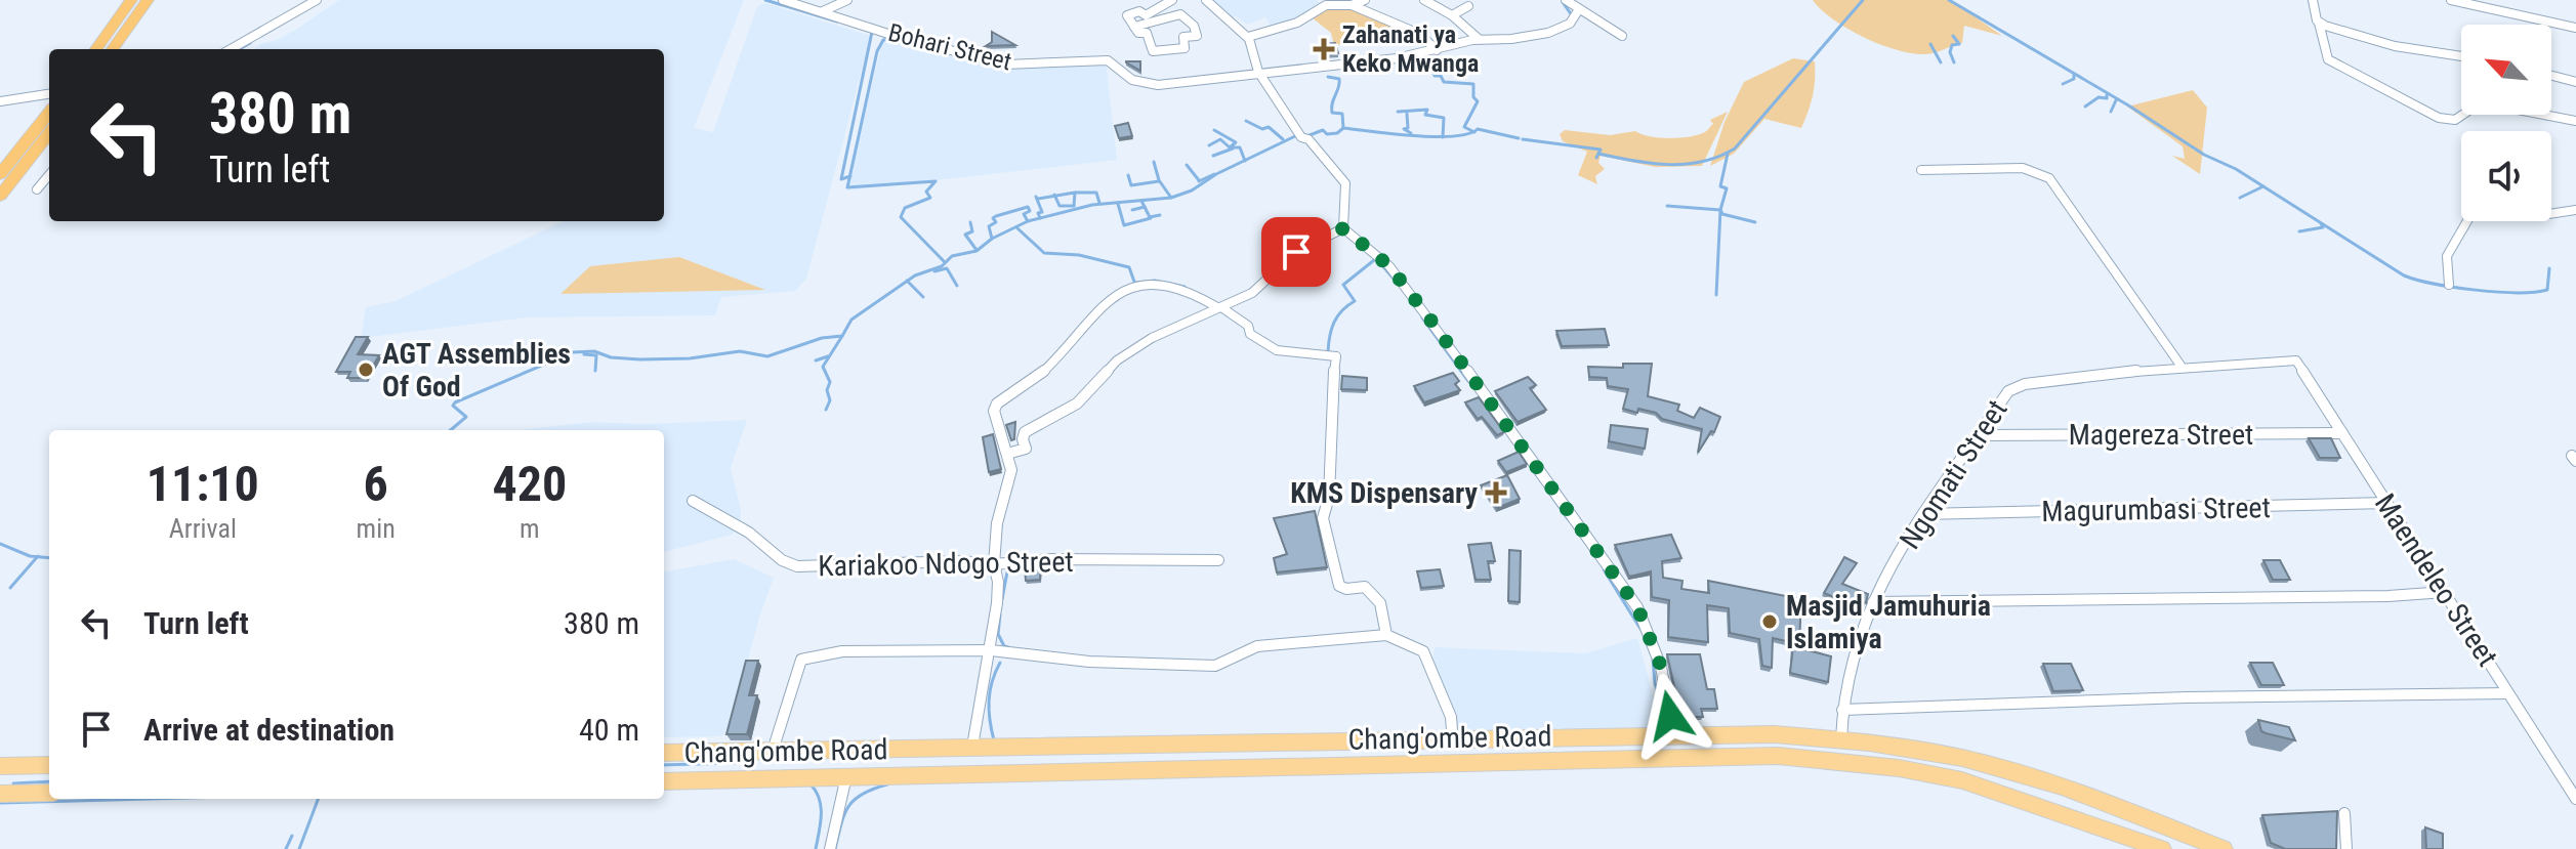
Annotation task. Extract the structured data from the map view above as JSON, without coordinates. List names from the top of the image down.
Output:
{
  "streets": {
    "main road": ["Chang'ombe Road"],
    "street": [
      "Bohari Street",
      "Magereza Street",
      "Ngomati Street",
      "Magurumbasi Street",
      "Kariakoo Ndogo Street",
      "Maendeleo Street"
    ]
  },
  "crossings": [
    ["Magereza Street", "Ngomati Street"],
    ["Magereza Street", "Maendeleo Street"],
    ["Ngomati Street", "Magurumbasi Street"],
    ["Ngomati Street", "Maendeleo Street"],
    ["Ngomati Street", "Chang'ombe Road"],
    ["Magurumbasi Street", "Maendeleo Street"]
  ],
  "places": {
    "health": ["Zahanati ya Keko Mwanga", "KMS Dispensary"],
    "other": ["AGT Assemblies Of God", "Masjid Jamuhuria Islamiya"]
  },
  "north": "top left",
  "page": {
    "turn": ["380 m", "Turn left"],
    "eta": [
      "11:10",
      "Arrival",
      "6",
      "min",
      "420",
      "m"
    ],
    "list": [
      {
        "name": "Turn left",
        "value": "380 m"
      },
      {
        "name": "Arrive at destination",
        "value": "40 m"
      }
    ]
  }
}
